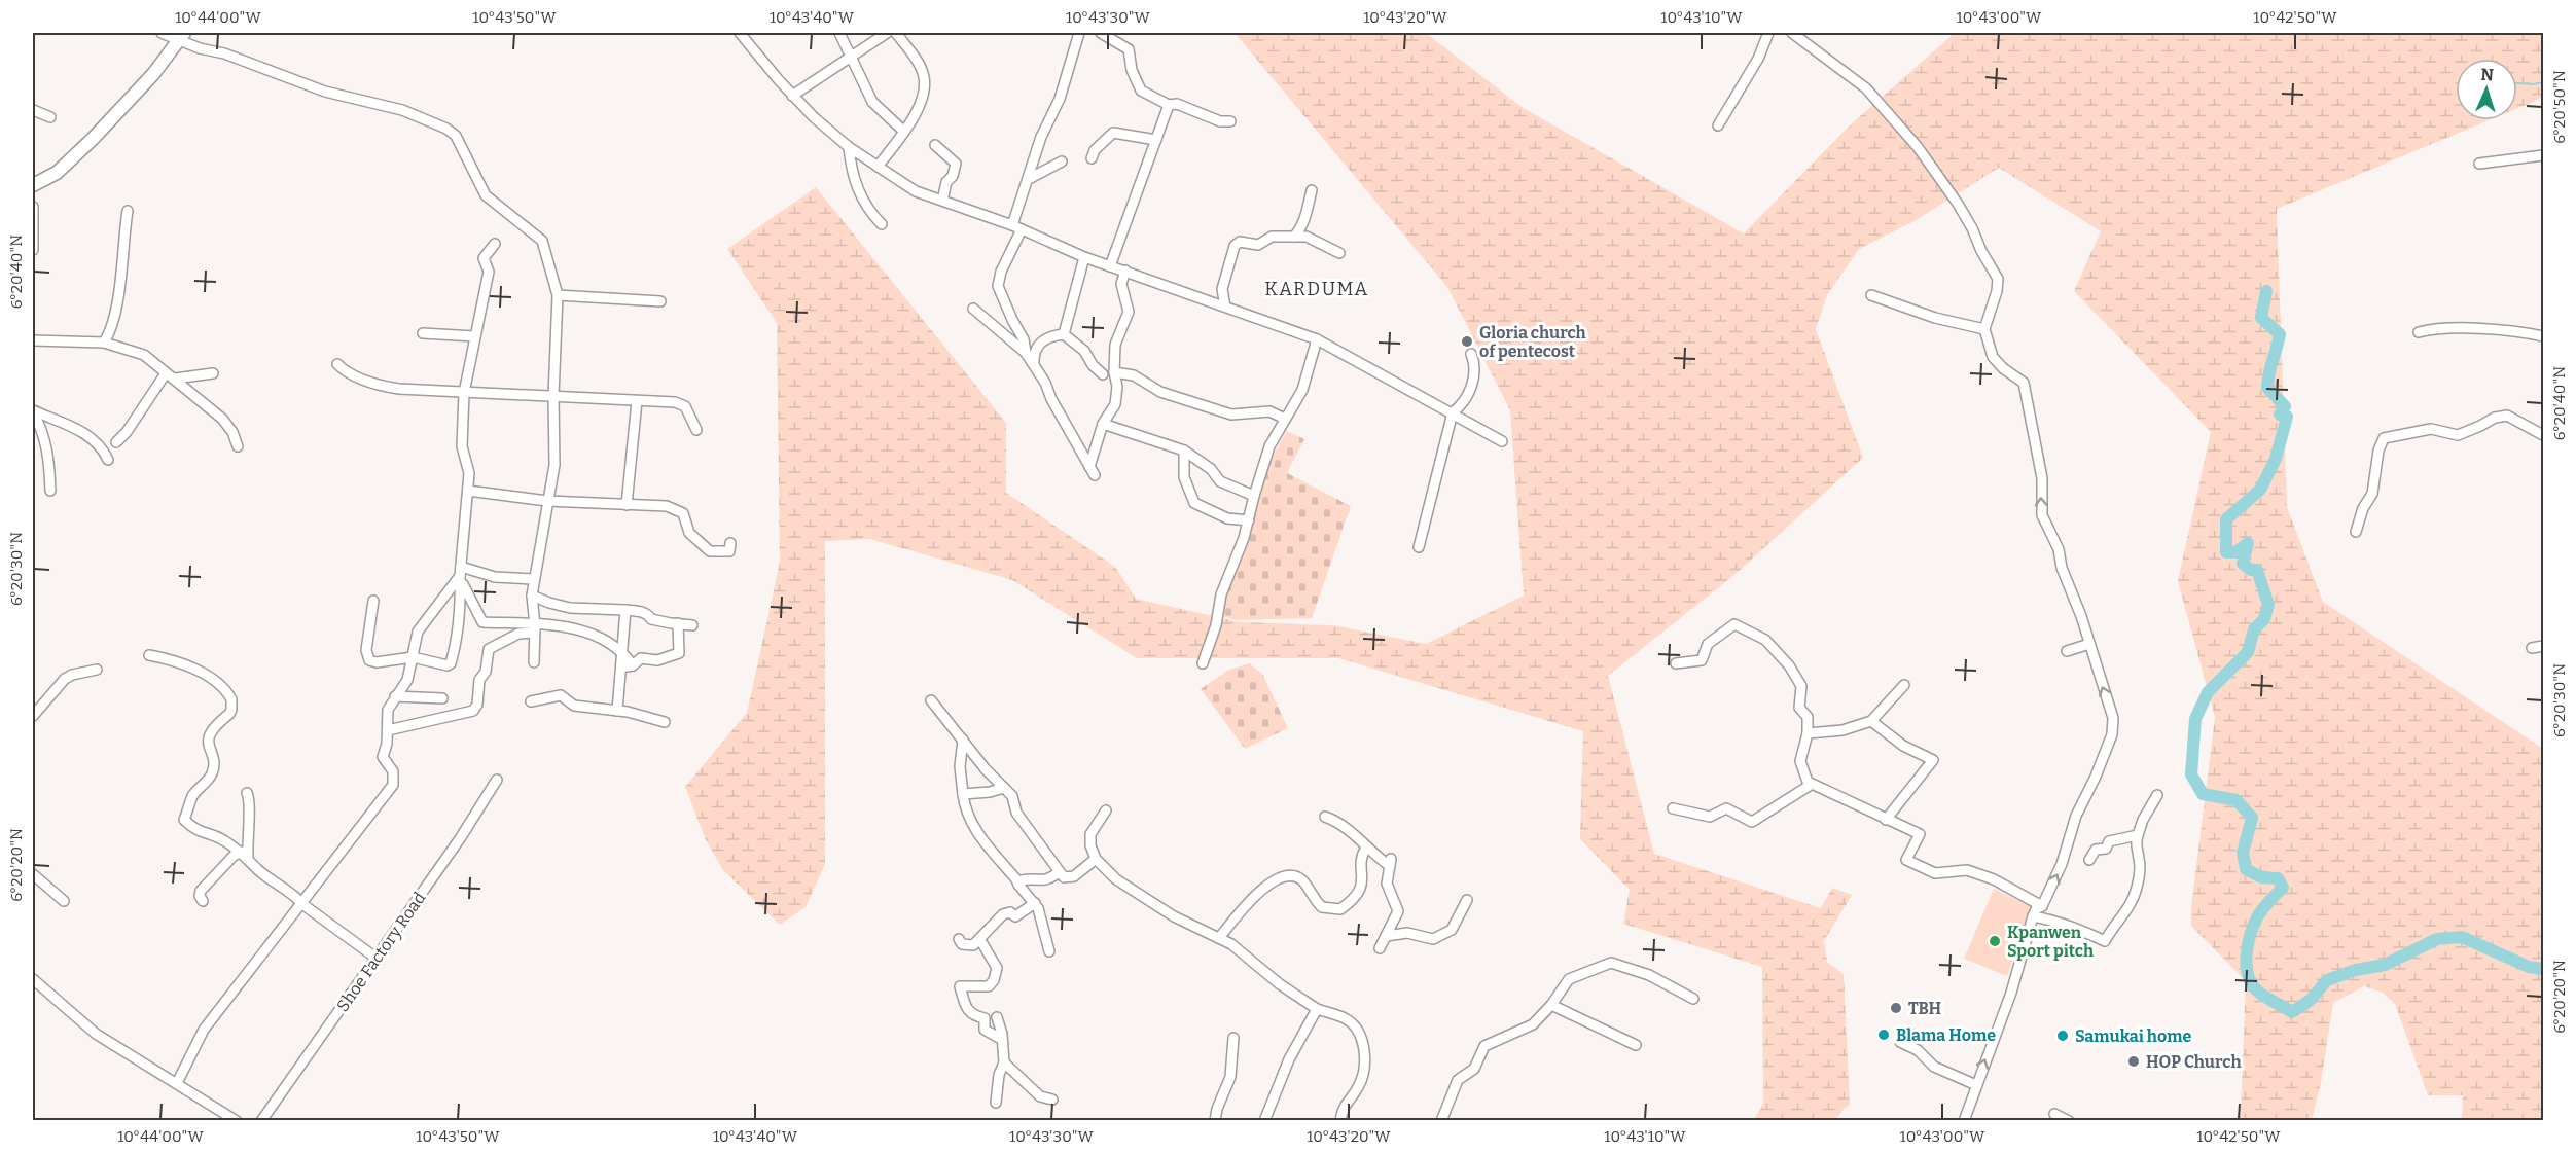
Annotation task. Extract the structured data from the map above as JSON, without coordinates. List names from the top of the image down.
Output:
{
  "streets": {
    "street": ["Shoe Factory Road"]
  },
  "districts": ["KARDUMA"],
  "places": [
    "Gloria church of pentecost",
    "Kpanwen Sport pitch",
    "TBH",
    "Blama Home",
    "Samukai home",
    "HOP Church"
  ],
  "north": "top",
  "coordinates": [
    "10°44'00\"W",
    "10°43'50\"W",
    "10°43'40\"W",
    "10°43'30\"W",
    "10°43'20\"W",
    "10°43'10\"W",
    "10°43'00\"W",
    "10°42'50\"W",
    "6°20'50\"N",
    "6°20'40\"N",
    "6°20'30\"N",
    "6°20'20\"N"
  ]
}
